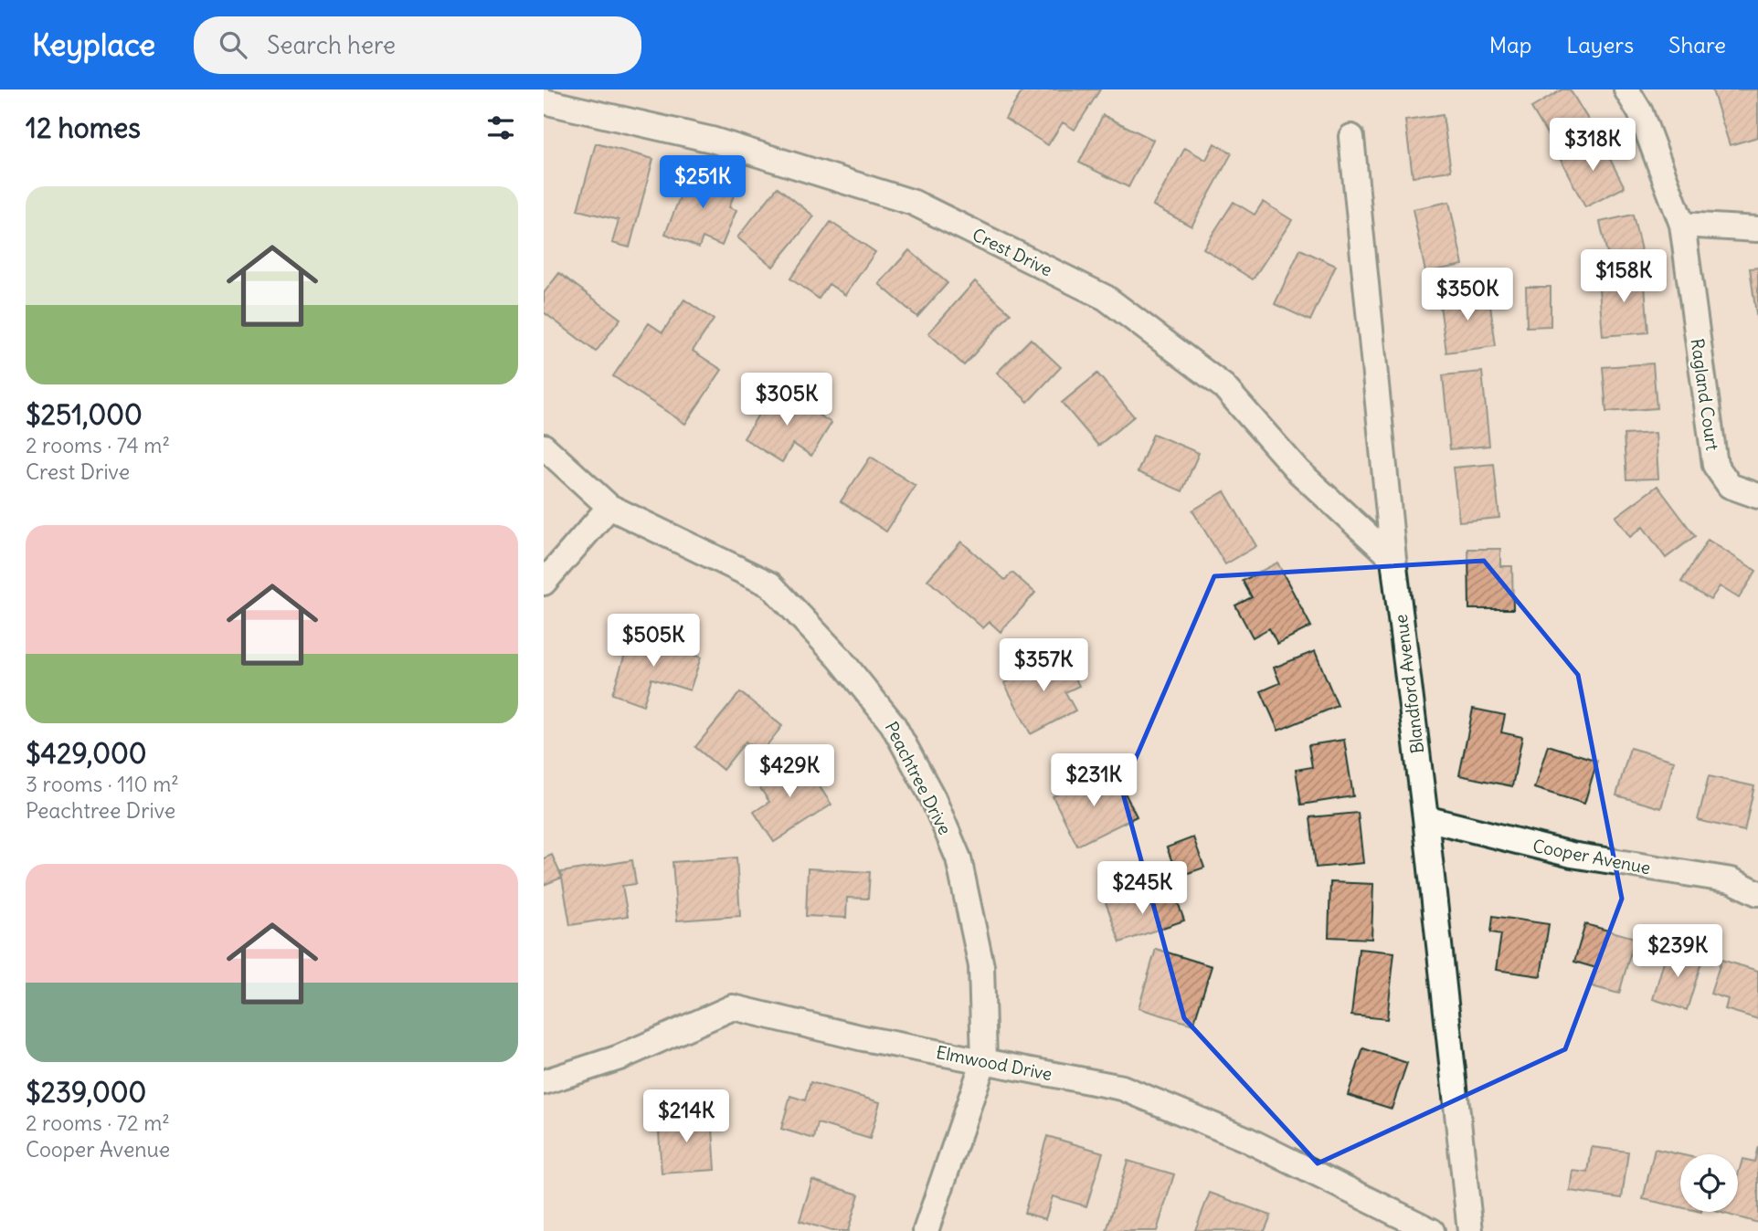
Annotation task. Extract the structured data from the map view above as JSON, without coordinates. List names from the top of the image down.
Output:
{
  "streets": {
    "street": [
      "Crest Drive",
      "Ragland Court",
      "Blandford Avenue",
      "Peachtree Drive",
      "Cooper Avenue",
      "Elmwood Drive"
    ]
  },
  "crossings": [
    ["Crest Drive", "Blandford Avenue"],
    ["Blandford Avenue", "Cooper Avenue"],
    ["Peachtree Drive", "Elmwood Drive"]
  ],
  "page": {
    "header": "Keyplace",
    "search": "Search here",
    "nav": ["Map", "Layers", "Share"],
    "heading": "12 homes",
    "price": [
      "$318K",
      "$251K",
      "$158K",
      "$350K",
      "$305K",
      "$505K",
      "$357K",
      "$429K",
      "$231K",
      "$245K",
      "$239K",
      "$214K"
    ],
    "list": [
      {
        "name": "$251,000",
        "note": "2 rooms · 74 m² · Crest Drive"
      },
      {
        "name": "$429,000",
        "note": "3 rooms · 110 m² · Peachtree Drive"
      },
      {
        "name": "$239,000",
        "note": "2 rooms · 72 m² · Cooper Avenue"
      }
    ]
  }
}
